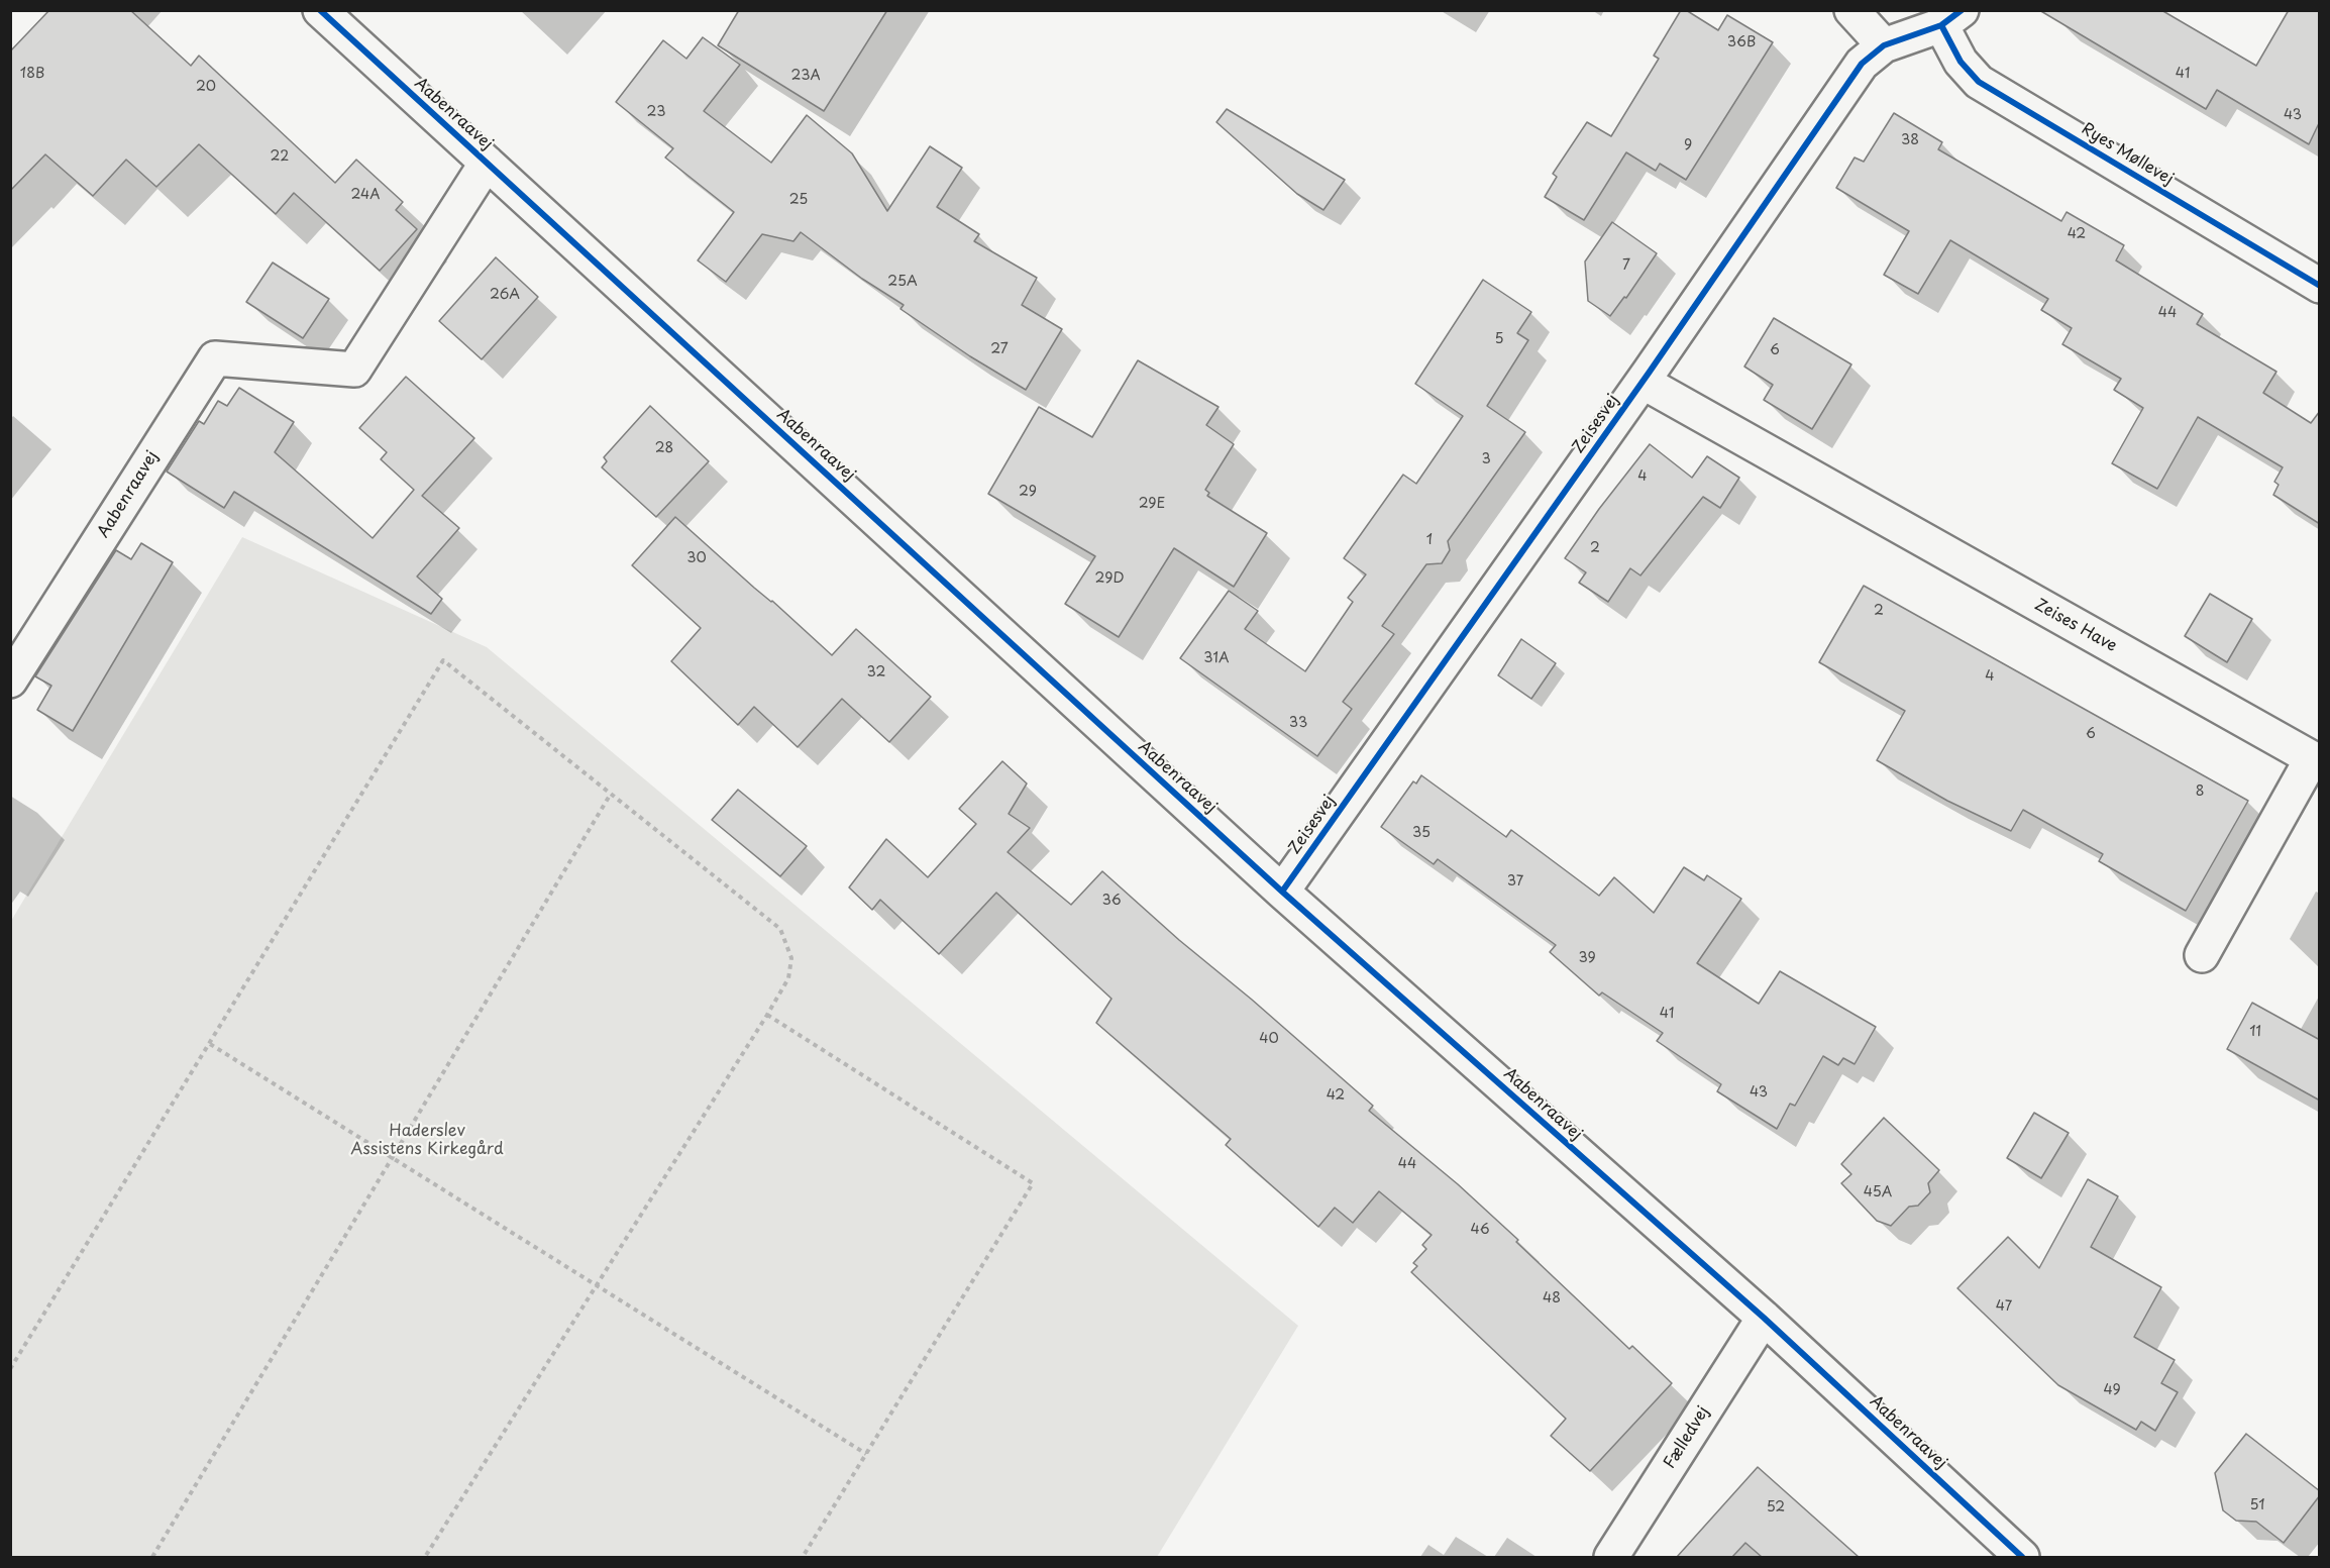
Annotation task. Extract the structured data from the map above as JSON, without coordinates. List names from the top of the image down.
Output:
{
  "streets": {
    "street": [
      "Aabenraavej",
      "Ryes Møllevej",
      "Zeisesvej",
      "Zeises Have",
      "Fælledvej"
    ]
  },
  "crossings": [
    ["Aabenraavej", "Zeisesvej"],
    ["Aabenraavej", "Fælledvej"],
    ["Ryes Møllevej", "Zeisesvej"],
    ["Zeisesvej", "Zeises Have"]
  ],
  "parks": ["Haderslev Assistens Kirkegård"],
  "house_numbers": [
    "36B",
    "18B",
    "41",
    "23A",
    "20",
    "23",
    "43",
    "38",
    "9",
    "22",
    "24A",
    "25",
    "42",
    "7",
    "25A",
    "26A",
    "44",
    "5",
    "27",
    "6",
    "28",
    "3",
    "4",
    "29",
    "29E",
    "1",
    "2",
    "30",
    "29D",
    "2",
    "31A",
    "32",
    "4",
    "33",
    "6",
    "8",
    "35",
    "37",
    "36",
    "39",
    "41",
    "11",
    "40",
    "43",
    "42",
    "44",
    "45A",
    "46",
    "48",
    "47",
    "49",
    "51",
    "52"
  ]
}
